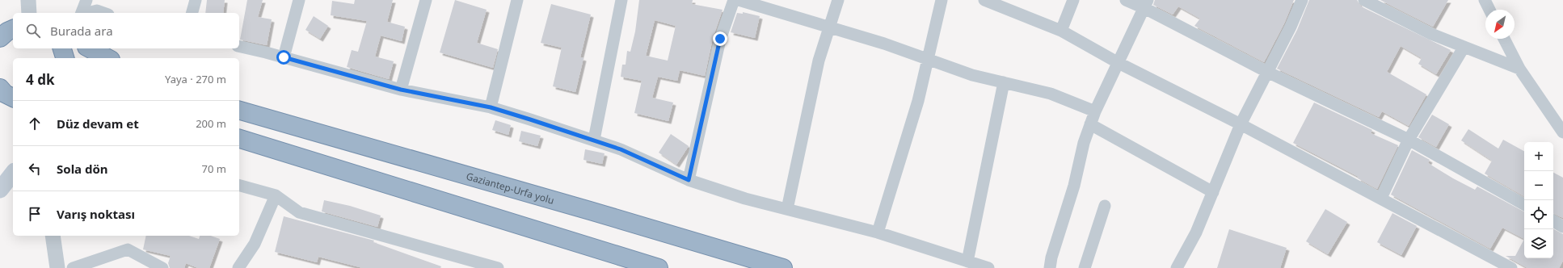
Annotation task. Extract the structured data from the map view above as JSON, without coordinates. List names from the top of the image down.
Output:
{
  "streets": {
    "highway": ["Gaziantep-Urfa yolu"]
  },
  "north": "bottom left",
  "page": {
    "search": "Burada ara",
    "heading": ["4 dk", "Yaya · 270 m"],
    "list": [
      ["Düz devam et", "200 m"],
      ["Sola dön", "70 m"],
      "Varış noktası"
    ],
    "map_buttons": ["+", "−"]
  }
}
